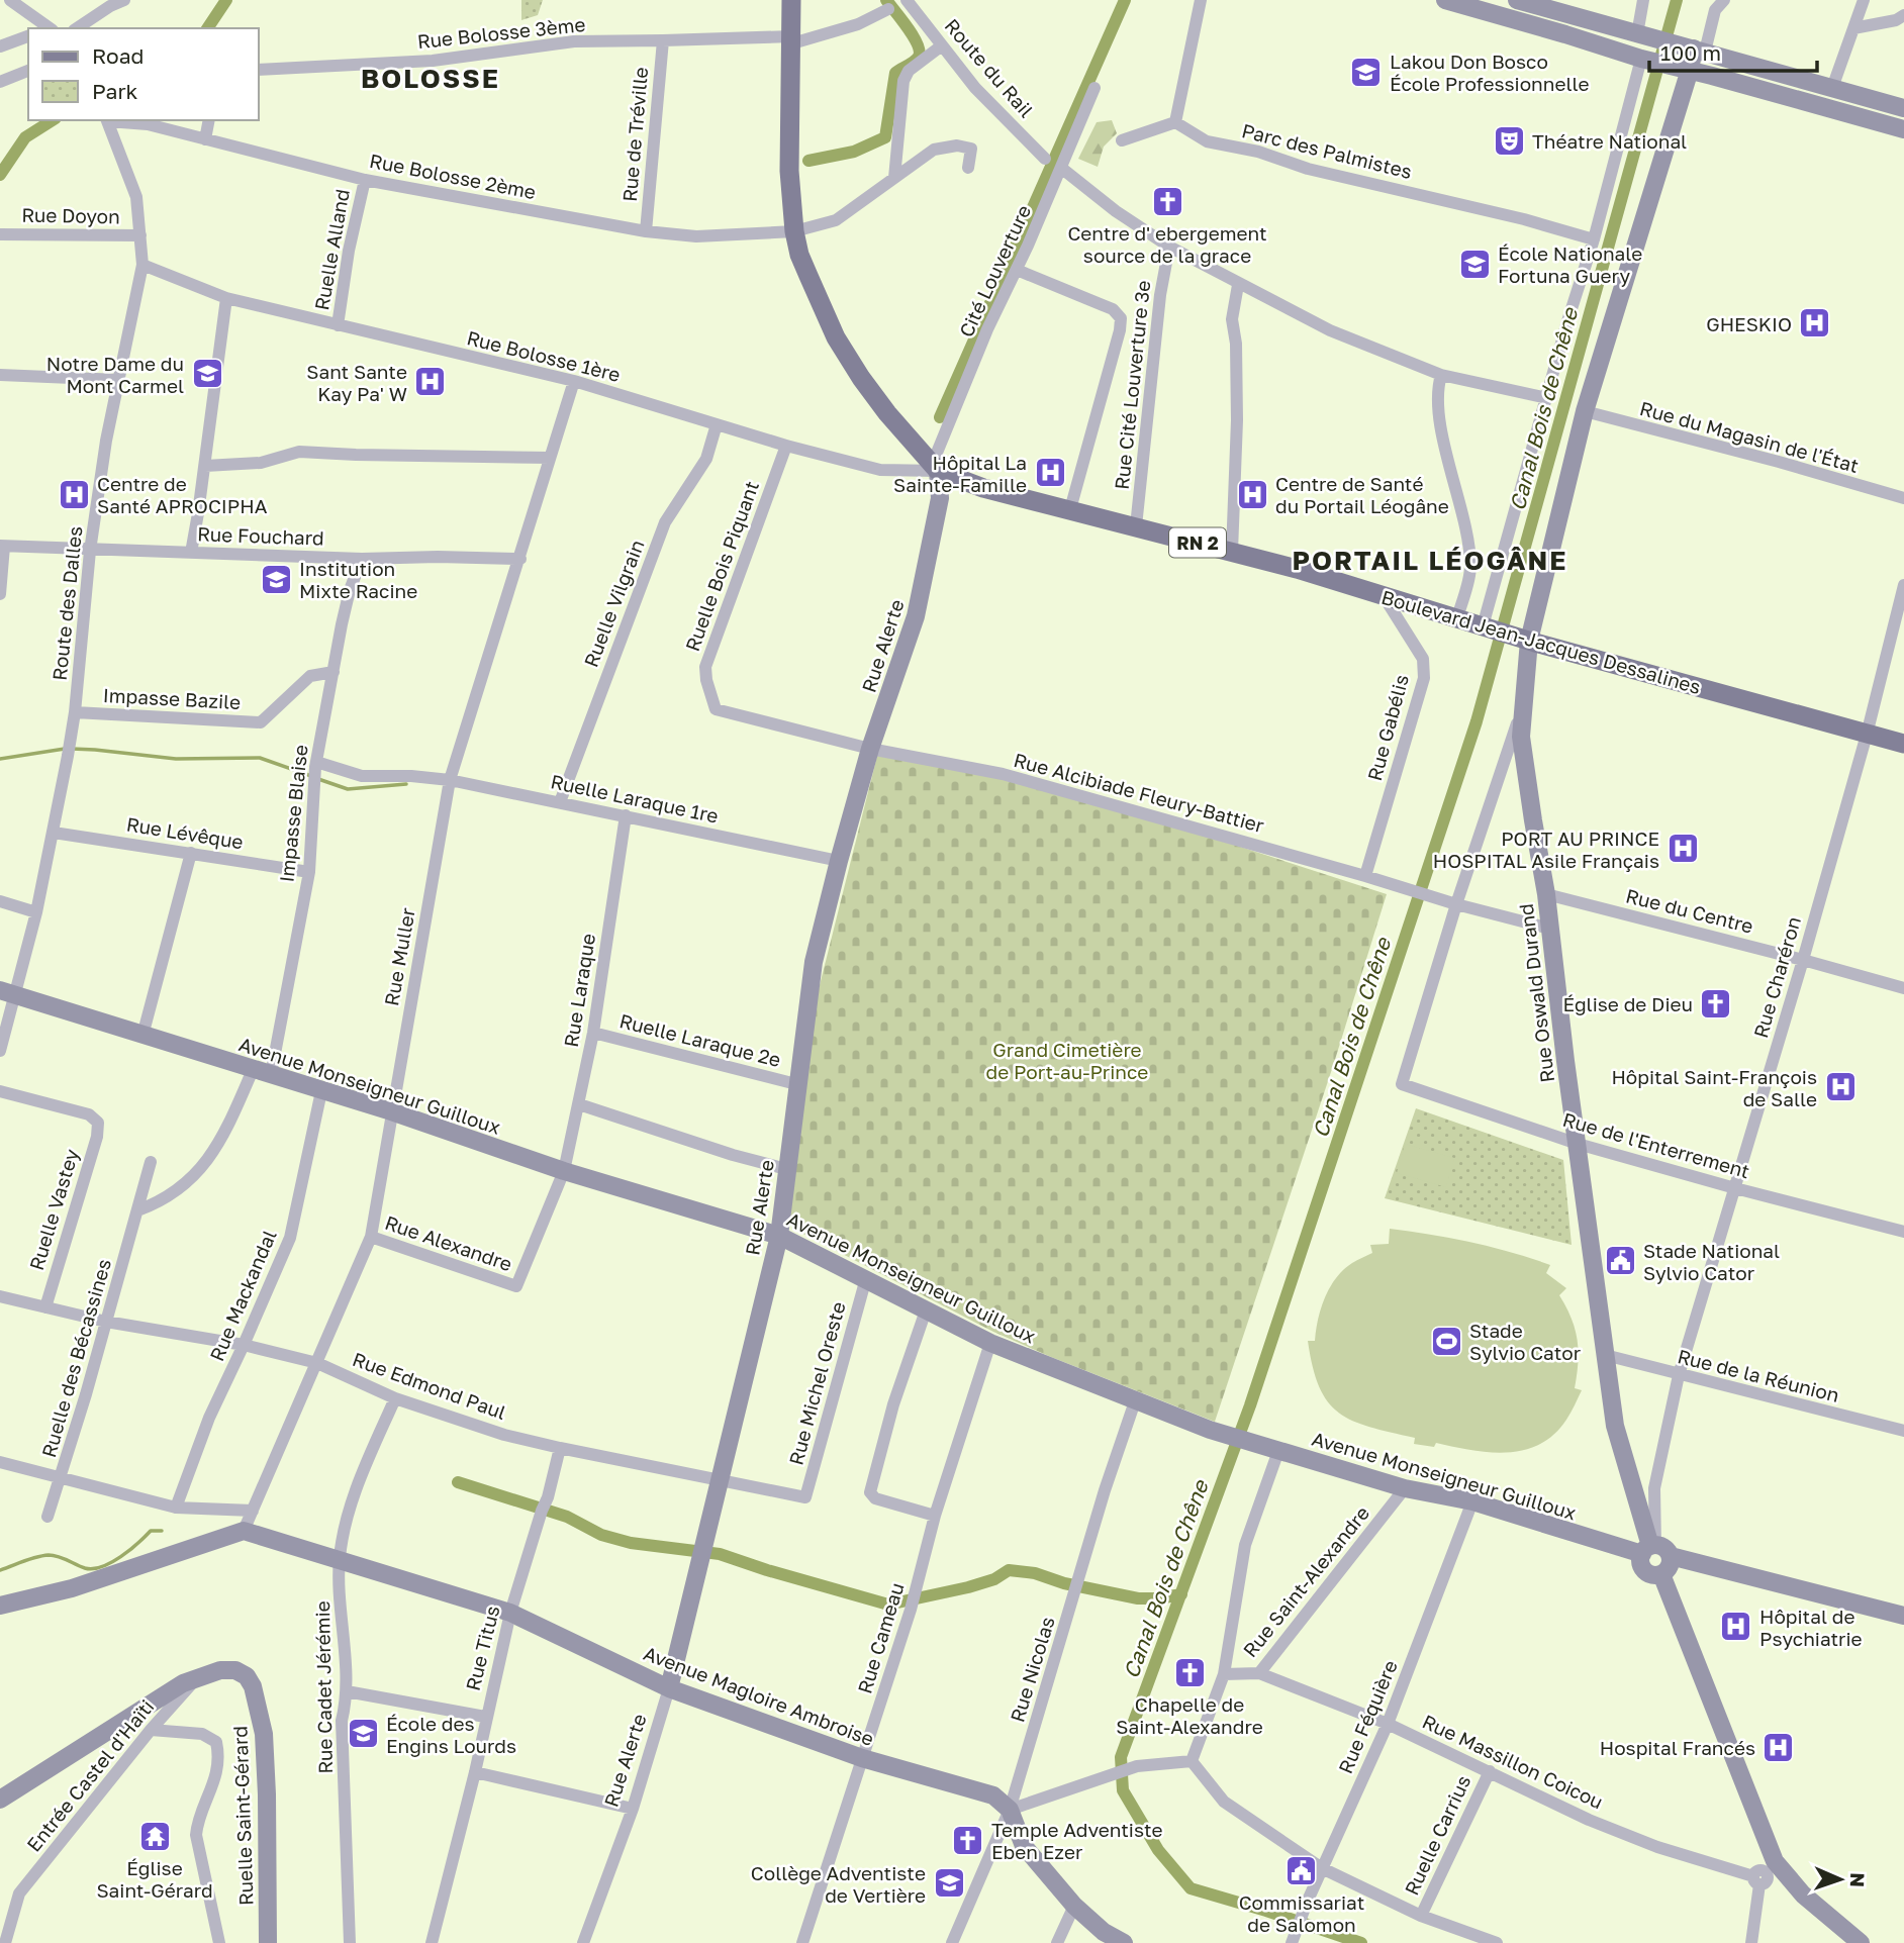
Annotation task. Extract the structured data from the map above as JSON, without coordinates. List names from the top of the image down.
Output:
{
  "streets": {
    "main road": ["RN 2", "Boulevard Jean-Jacques Dessalines"],
    "street": [
      "Rue Bolosse 3ème",
      "Route du Rail",
      "Rue de Tréville",
      "Parc des Palmistes",
      "Rue Bolosse 2ème",
      "Rue Doyon",
      "Ruelle Alland",
      "Cité Louverture",
      "Rue Bolosse 1ère",
      "Rue Cité Louverture 3e",
      "Rue du Magasin de l'État",
      "Rue Fouchard",
      "Ruelle Bois Piquant",
      "Route des Dalles",
      "Ruelle Vilgrain",
      "Rue Alerte",
      "Impasse Bazile",
      "Rue Gabélis",
      "Rue Alcibiade Fleury-Battier",
      "Ruelle Laraque 1re",
      "Impasse Blaise",
      "Rue Lévêque",
      "Rue du Centre",
      "Rue Muller",
      "Rue Charéron",
      "Rue Laraque",
      "Rue Oswald Durand",
      "Ruelle Laraque 2e",
      "Avenue Monseigneur Guilloux",
      "Rue de l'Enterrement",
      "Ruelle Vastey",
      "Rue Alexandre",
      "Rue Mackandal",
      "Ruelle des Bécassines",
      "Rue de la Réunion",
      "Rue Michel Oreste",
      "Rue Edmond Paul",
      "Rue Saint-Alexandre",
      "Rue Cameau",
      "Rue Titus",
      "Rue Nicolas",
      "Rue Cadet Jérémie",
      "Avenue Magloire Ambroise",
      "Rue Féquière",
      "Rue Massillon Coicou",
      "Entrée Castel d'Haïti",
      "Ruelle Saint-Gérard",
      "Ruelle Carrius"
    ]
  },
  "crossings": [
    ["Rue Bolosse 3ème", "Rue de Tréville"],
    ["Rue Bolosse 3ème", "Boulevard Jean-Jacques Dessalines"],
    ["Rue de Tréville", "Rue Bolosse 2ème"],
    ["Rue Bolosse 2ème", "Ruelle Alland"],
    ["Rue Bolosse 2ème", "Route des Dalles"],
    ["Rue Bolosse 2ème", "Boulevard Jean-Jacques Dessalines"],
    ["Rue Doyon", "Route des Dalles"],
    ["Ruelle Alland", "Rue Bolosse 1ère"],
    ["Cité Louverture", "Rue Bolosse 1ère"],
    ["Cité Louverture", "Boulevard Jean-Jacques Dessalines"],
    ["Cité Louverture", "Rue Alerte"],
    ["Rue Bolosse 1ère", "Ruelle Bois Piquant"],
    ["Rue Bolosse 1ère", "Route des Dalles"],
    ["Rue Bolosse 1ère", "Ruelle Vilgrain"],
    ["Rue Bolosse 1ère", "Boulevard Jean-Jacques Dessalines"],
    ["Rue Bolosse 1ère", "Rue Alerte"],
    ["Rue Bolosse 1ère", "Rue Muller"],
    ["Rue Cité Louverture 3e", "Boulevard Jean-Jacques Dessalines"],
    ["Rue du Magasin de l'État", "Rue Oswald Durand"],
    ["Rue Fouchard", "Route des Dalles"],
    ["Rue Fouchard", "Impasse Blaise"],
    ["Rue Fouchard", "Rue Muller"],
    ["Ruelle Bois Piquant", "Rue Alerte"],
    ["Ruelle Bois Piquant", "Rue Alcibiade Fleury-Battier"],
    ["Route des Dalles", "Impasse Bazile"],
    ["Route des Dalles", "Rue Lévêque"],
    ["Route des Dalles", "Avenue Monseigneur Guilloux"],
    ["Ruelle Vilgrain", "Ruelle Laraque 1re"],
    ["Boulevard Jean-Jacques Dessalines", "Rue Alerte"],
    ["Boulevard Jean-Jacques Dessalines", "Rue Gabélis"],
    ["Boulevard Jean-Jacques Dessalines", "Rue Charéron"],
    ["Boulevard Jean-Jacques Dessalines", "Rue Oswald Durand"],
    ["Rue Alerte", "Rue Alcibiade Fleury-Battier"],
    ["Rue Alerte", "Ruelle Laraque 1re"],
    ["Rue Alerte", "Ruelle Laraque 2e"],
    ["Rue Alerte", "Avenue Monseigneur Guilloux"],
    ["Rue Alerte", "Rue Edmond Paul"],
    ["Rue Alerte", "Avenue Magloire Ambroise"],
    ["Impasse Bazile", "Impasse Blaise"],
    ["Rue Gabélis", "Rue Alcibiade Fleury-Battier"],
    ["Rue Alcibiade Fleury-Battier", "Rue Oswald Durand"],
    ["Rue Alcibiade Fleury-Battier", "Rue de l'Enterrement"],
    ["Ruelle Laraque 1re", "Impasse Blaise"],
    ["Ruelle Laraque 1re", "Rue Muller"],
    ["Ruelle Laraque 1re", "Rue Laraque"],
    ["Impasse Blaise", "Rue Lévêque"],
    ["Impasse Blaise", "Avenue Monseigneur Guilloux"],
    ["Rue du Centre", "Rue Charéron"],
    ["Rue du Centre", "Rue Oswald Durand"],
    ["Rue Muller", "Avenue Monseigneur Guilloux"],
    ["Rue Muller", "Rue Alexandre"],
    ["Rue Muller", "Rue Edmond Paul"],
    ["Rue Muller", "Avenue Magloire Ambroise"],
    ["Rue Charéron", "Rue Oswald Durand"],
    ["Rue Charéron", "Avenue Monseigneur Guilloux"],
    ["Rue Charéron", "Rue de l'Enterrement"],
    ["Rue Charéron", "Rue de la Réunion"],
    ["Rue Laraque", "Ruelle Laraque 2e"],
    ["Rue Laraque", "Avenue Monseigneur Guilloux"],
    ["Rue Laraque", "Rue Alexandre"],
    ["Rue Oswald Durand", "Avenue Monseigneur Guilloux"],
    ["Rue Oswald Durand", "Rue de l'Enterrement"],
    ["Rue Oswald Durand", "Rue de la Réunion"],
    ["Avenue Monseigneur Guilloux", "Rue Alexandre"],
    ["Avenue Monseigneur Guilloux", "Rue Mackandal"],
    ["Avenue Monseigneur Guilloux", "Rue Michel Oreste"],
    ["Avenue Monseigneur Guilloux", "Rue Saint-Alexandre"],
    ["Avenue Monseigneur Guilloux", "Rue Cameau"],
    ["Avenue Monseigneur Guilloux", "Rue Nicolas"],
    ["Avenue Monseigneur Guilloux", "Rue Féquière"],
    ["Ruelle Vastey", "Rue Edmond Paul"],
    ["Rue Mackandal", "Rue Edmond Paul"],
    ["Ruelle des Bécassines", "Rue Edmond Paul"],
    ["Rue Michel Oreste", "Rue Edmond Paul"],
    ["Rue Edmond Paul", "Rue Titus"],
    ["Rue Edmond Paul", "Rue Cadet Jérémie"],
    ["Rue Saint-Alexandre", "Rue Massillon Coicou"],
    ["Rue Cameau", "Avenue Magloire Ambroise"],
    ["Rue Titus", "Avenue Magloire Ambroise"],
    ["Rue Nicolas", "Avenue Magloire Ambroise"],
    ["Rue Cadet Jérémie", "Avenue Magloire Ambroise"],
    ["Rue Féquière", "Rue Massillon Coicou"],
    ["Rue Massillon Coicou", "Ruelle Carrius"],
    ["Entrée Castel d'Haïti", "Ruelle Saint-Gérard"]
  ],
  "districts": ["BOLOSSE", "PORTAIL LÉOGÂNE"],
  "water": ["Canal Bois de Chêne"],
  "parks": ["Grand Cimetière de Port-au-Prince"],
  "places": {
    "school or university": [
      "Lakou Don Bosco École Professionnelle",
      "École Nationale Fortuna Guery",
      "Notre Dame du Mont Carmel",
      "Institution Mixte Racine",
      "École des Engins Lourds",
      "Collège Adventiste de Vertière"
    ],
    "theatre": ["Théatre National"],
    "church": [
      "Centre d' ebergement source de la grace",
      "Église de Dieu",
      "Chapelle de Saint-Alexandre",
      "Temple Adventiste Eben Ezer"
    ],
    "hospital": [
      "GHESKIO",
      "Sant Sante Kay Pa' W",
      "Hôpital La Sainte-Famille",
      "Centre de Santé APROCIPHA",
      "Centre de Santé du Portail Léogâne",
      "PORT AU PRINCE HOSPITAL Asile Français",
      "Hôpital Saint-François de Salle",
      "Hôpital de Psychiatrie",
      "Hospital Francés"
    ],
    "public building": ["Stade National Sylvio Cator", "Commissariat de Salomon"],
    "sports": ["Stade Sylvio Cator"],
    "temple": ["Église Saint-Gérard"]
  },
  "legend": ["Road", "Park"],
  "scale_bar": "100 m",
  "north": "right"
}
